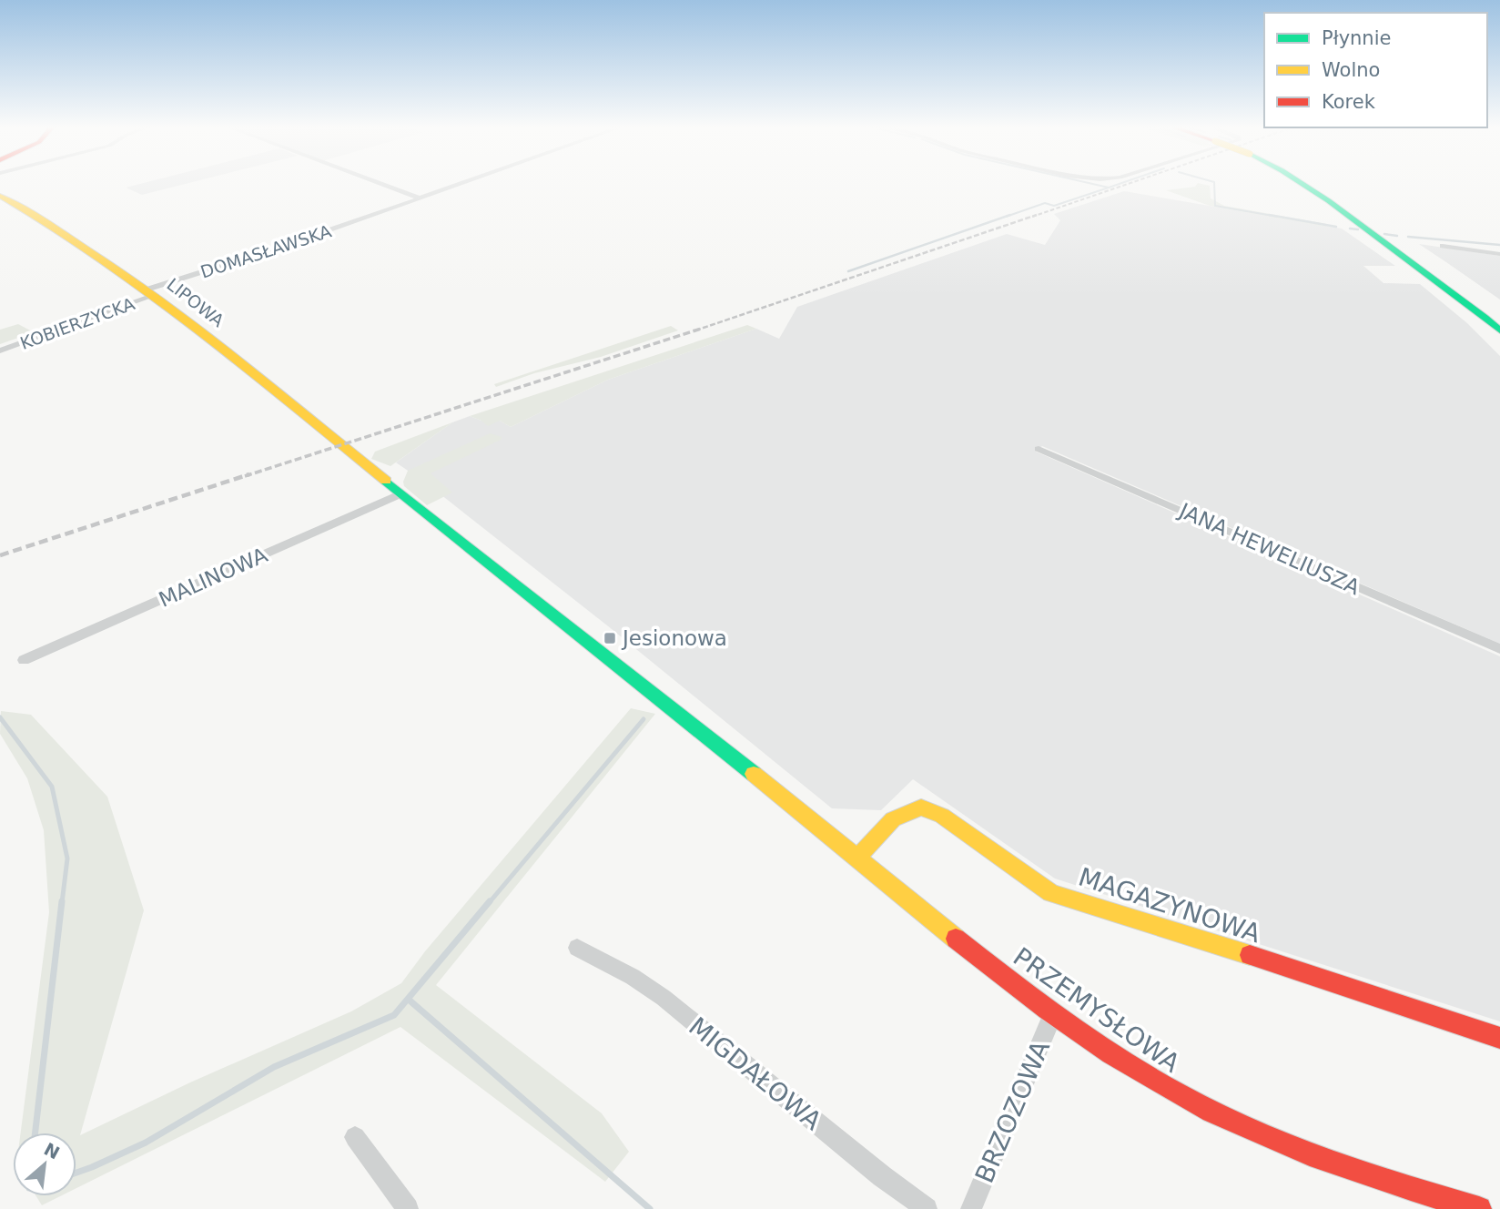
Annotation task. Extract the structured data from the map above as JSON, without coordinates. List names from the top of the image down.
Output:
{
  "streets": {
    "main road": ["LIPOWA", "MAGAZYNOWA", "PRZEMYSŁOWA"],
    "street": [
      "DOMASŁAWSKA",
      "KOBIERZYCKA",
      "JANA HEWELIUSZA",
      "MALINOWA",
      "MIGDAŁOWA",
      "BRZOZOWA"
    ]
  },
  "crossings": [
    ["DOMASŁAWSKA", "LIPOWA"],
    ["DOMASŁAWSKA", "KOBIERZYCKA"],
    ["LIPOWA", "KOBIERZYCKA"],
    ["LIPOWA", "MALINOWA"],
    ["MAGAZYNOWA", "PRZEMYSŁOWA"],
    ["PRZEMYSŁOWA", "BRZOZOWA"]
  ],
  "places": {
    "transit": ["Jesionowa"]
  },
  "legend": ["Płynnie", "Wolno", "Korek"],
  "north": "top right"
}
